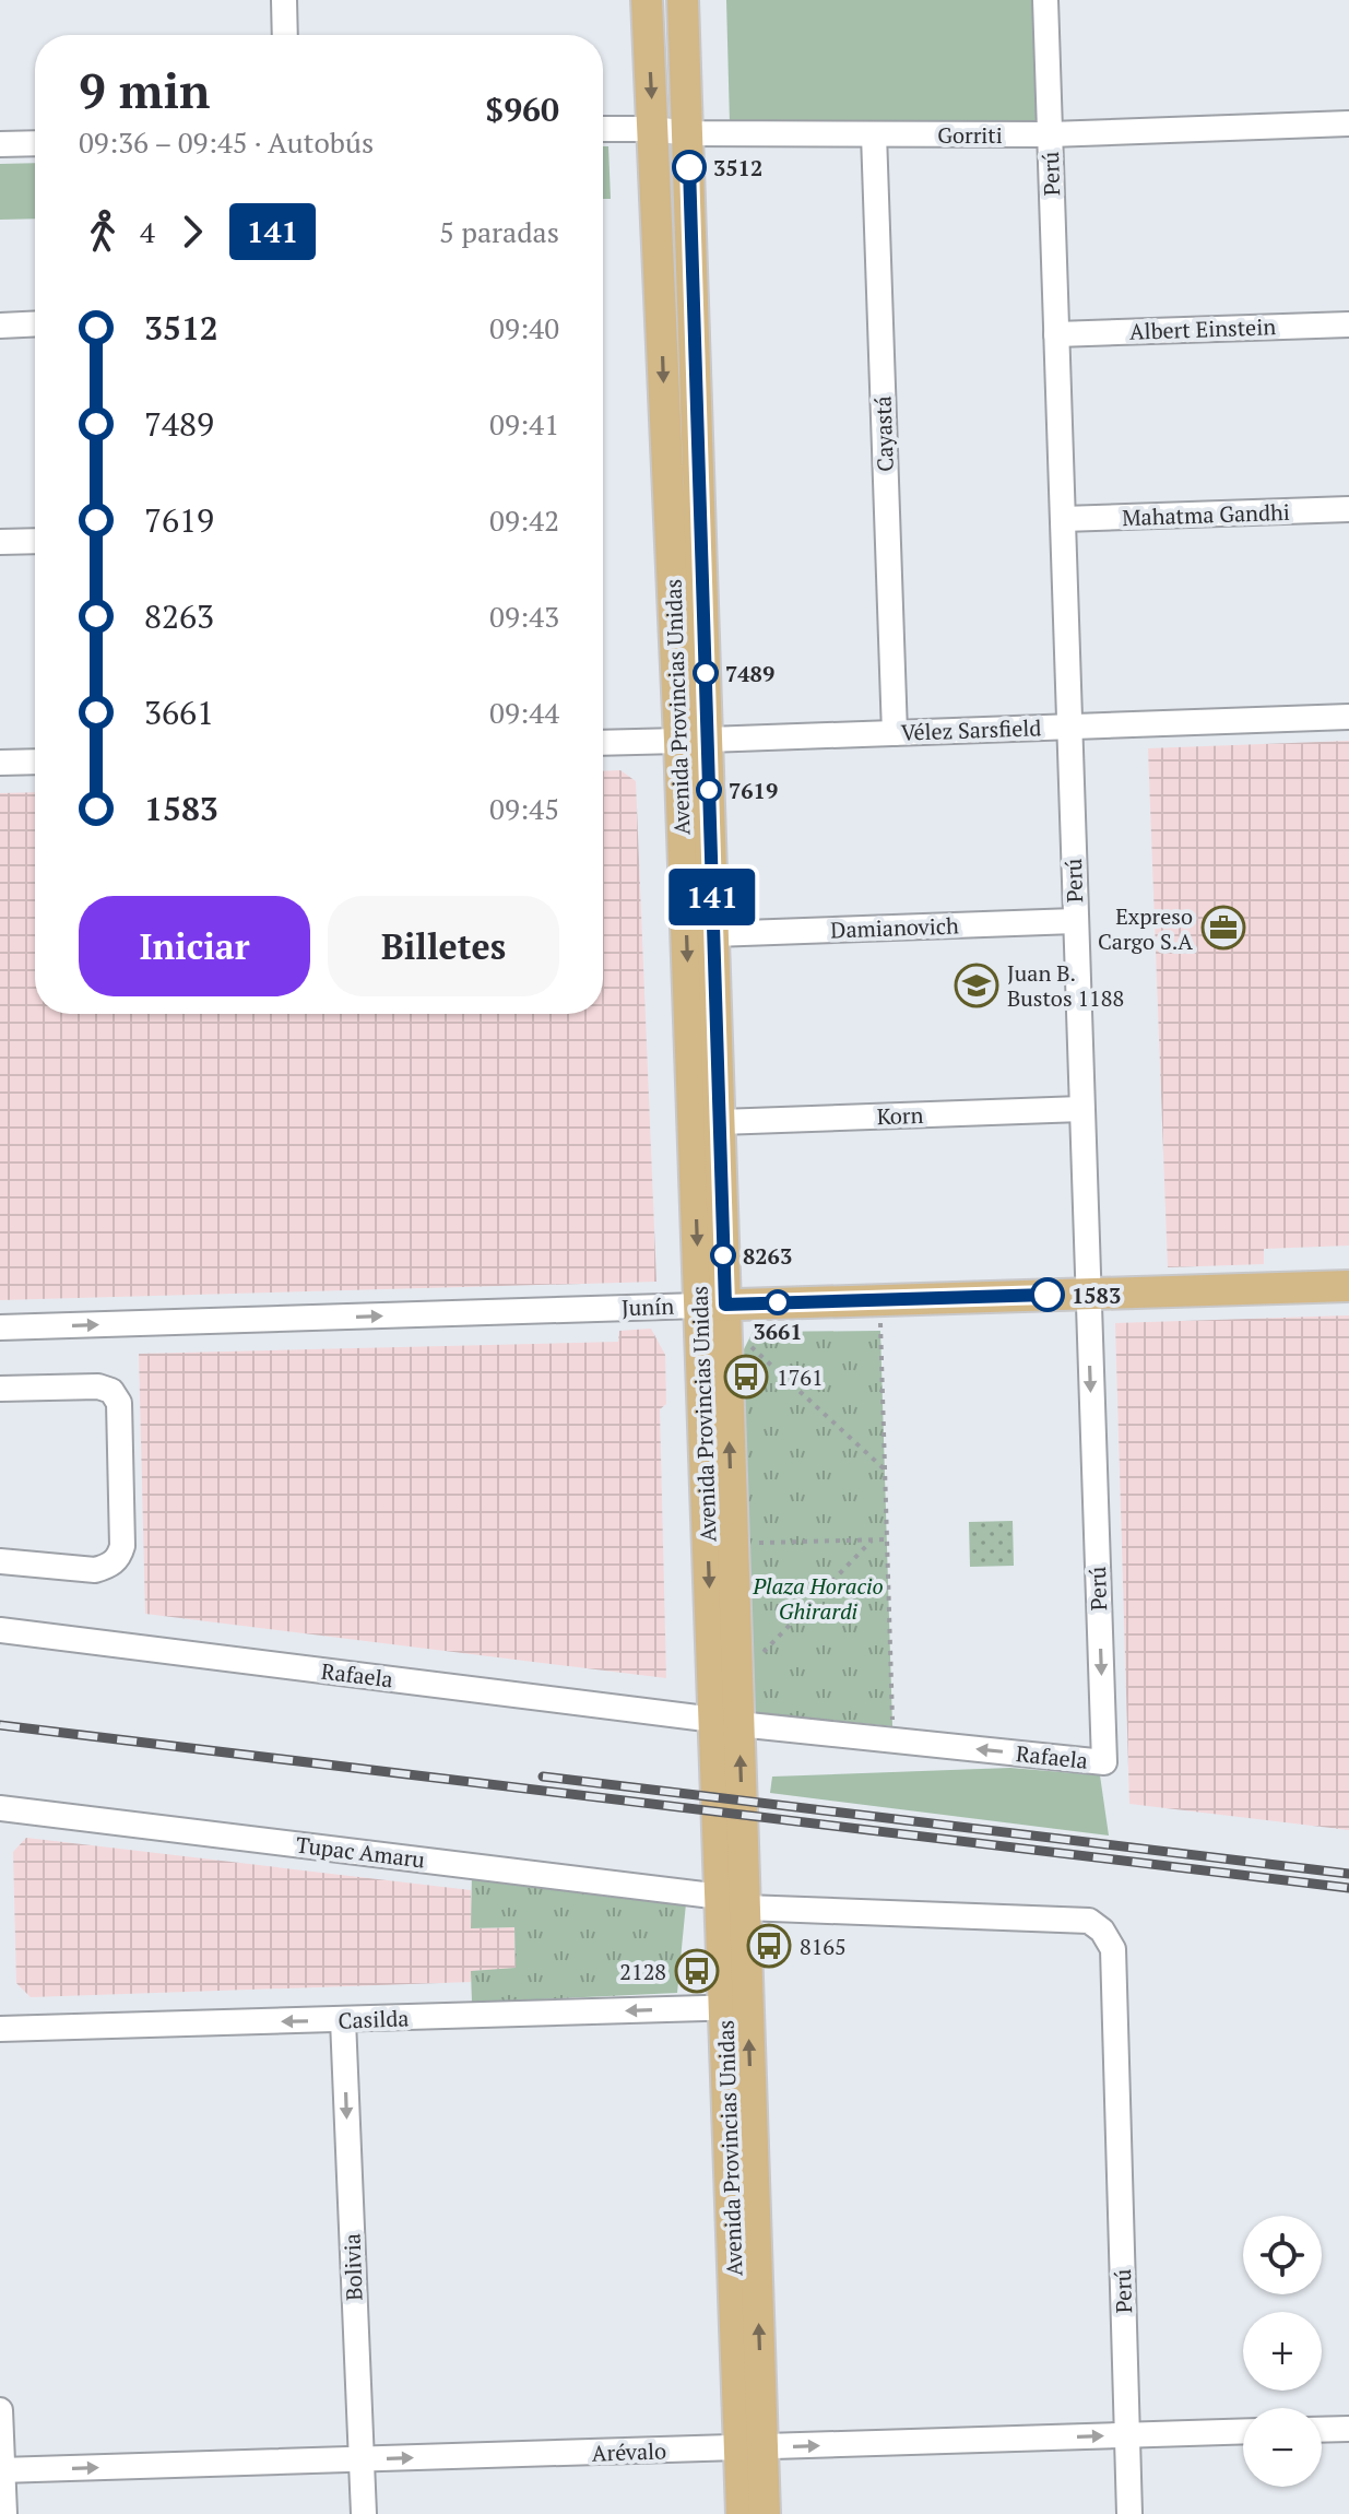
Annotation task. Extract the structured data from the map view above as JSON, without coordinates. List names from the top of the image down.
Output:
{
  "streets": {
    "main road": ["Avenida Provincias Unidas", "Junín"],
    "street": [
      "Gorriti",
      "Perú",
      "Albert Einstein",
      "Cayastá",
      "Mahatma Gandhi",
      "Vélez Sarsfield",
      "Damianovich",
      "Korn",
      "Rafaela",
      "Tupac Amaru",
      "Casilda",
      "Bolivia",
      "Arévalo"
    ]
  },
  "crossings": [
    ["Gorriti", "Perú"],
    ["Gorriti", "Cayastá"],
    ["Gorriti", "Avenida Provincias Unidas"],
    ["Perú", "Albert Einstein"],
    ["Perú", "Mahatma Gandhi"],
    ["Perú", "Vélez Sarsfield"],
    ["Perú", "Damianovich"],
    ["Perú", "Korn"],
    ["Perú", "Junín"],
    ["Perú", "Rafaela"],
    ["Perú", "Tupac Amaru"],
    ["Perú", "Arévalo"],
    ["Cayastá", "Vélez Sarsfield"],
    ["Avenida Provincias Unidas", "Vélez Sarsfield"],
    ["Avenida Provincias Unidas", "Damianovich"],
    ["Avenida Provincias Unidas", "Korn"],
    ["Avenida Provincias Unidas", "Junín"],
    ["Avenida Provincias Unidas", "Rafaela"],
    ["Avenida Provincias Unidas", "Tupac Amaru"],
    ["Avenida Provincias Unidas", "Casilda"],
    ["Avenida Provincias Unidas", "Arévalo"],
    ["Casilda", "Bolivia"],
    ["Bolivia", "Arévalo"]
  ],
  "one_way": [
    "Junín",
    "Casilda",
    "Bolivia",
    "Arévalo"
  ],
  "parks": ["Plaza Horacio Ghirardi"],
  "places": {
    "other": [
      "3512",
      "7489",
      "7619",
      "8263",
      "1583",
      "3661"
    ],
    "office": ["Expreso Cargo S.A"],
    "school or university": ["Juan B. Bustos 1188"],
    "bus stop": ["1761", "8165", "2128"]
  },
  "lines": ["bus line 141"],
  "page": {
    "on_map": "141",
    "heading": ["9 min", "09:36 – 09:45 · Autobús", "$960"],
    "legs": ["4", "141", "5 paradas"],
    "list": [
      {
        "name": "3512",
        "value": "09:40"
      },
      {
        "name": "7489",
        "value": "09:41"
      },
      {
        "name": "7619",
        "value": "09:42"
      },
      {
        "name": "8263",
        "value": "09:43"
      },
      {
        "name": "3661",
        "value": "09:44"
      },
      {
        "name": "1583",
        "value": "09:45"
      }
    ],
    "buttons": ["Iniciar", "Billetes"],
    "map_buttons": ["+", "−"]
  }
}
